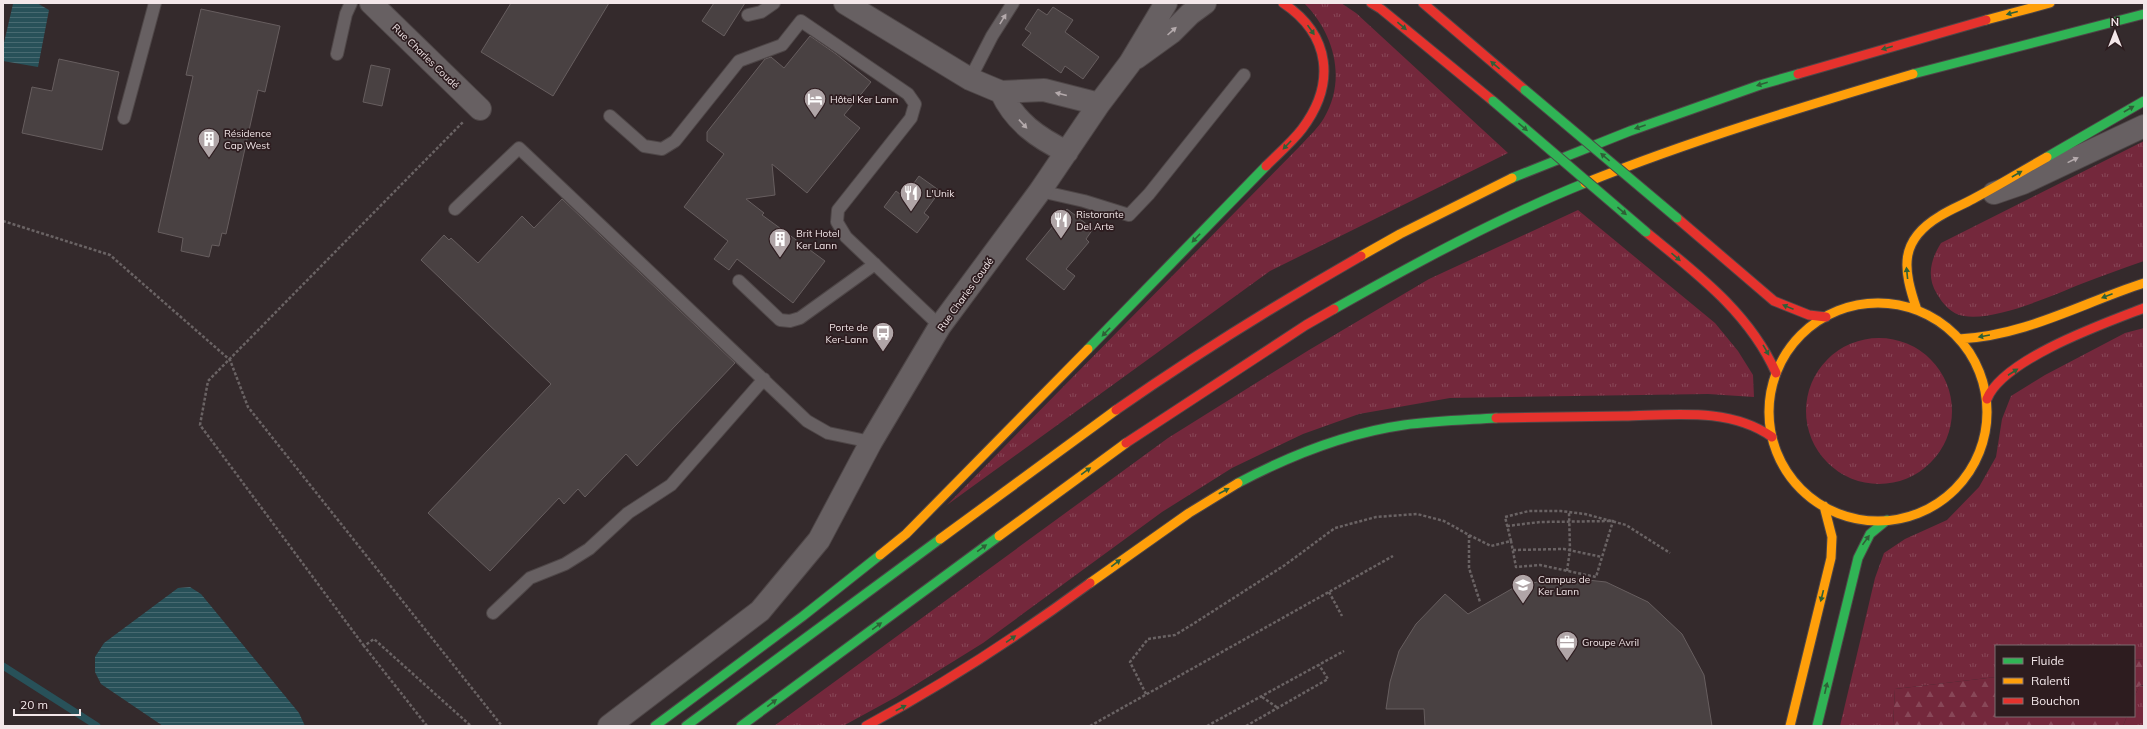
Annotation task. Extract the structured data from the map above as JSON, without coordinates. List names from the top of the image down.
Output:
{
  "streets": {
    "street": ["Rue Charles Coudé"]
  },
  "places": {
    "hotel": ["Hôtel Ker Lann"],
    "building": ["Résidence Cap West", "Brit Hotel Ker Lann"],
    "restaurant": ["L'Unik", "Ristorante Del Arte"],
    "bus stop": ["Porte de Ker-Lann"],
    "school or university": ["Campus de Ker Lann"],
    "office": ["Groupe Avril"]
  },
  "legend": ["Fluide", "Ralenti", "Bouchon"],
  "scale_bar": "20 m",
  "north": "top"
}
